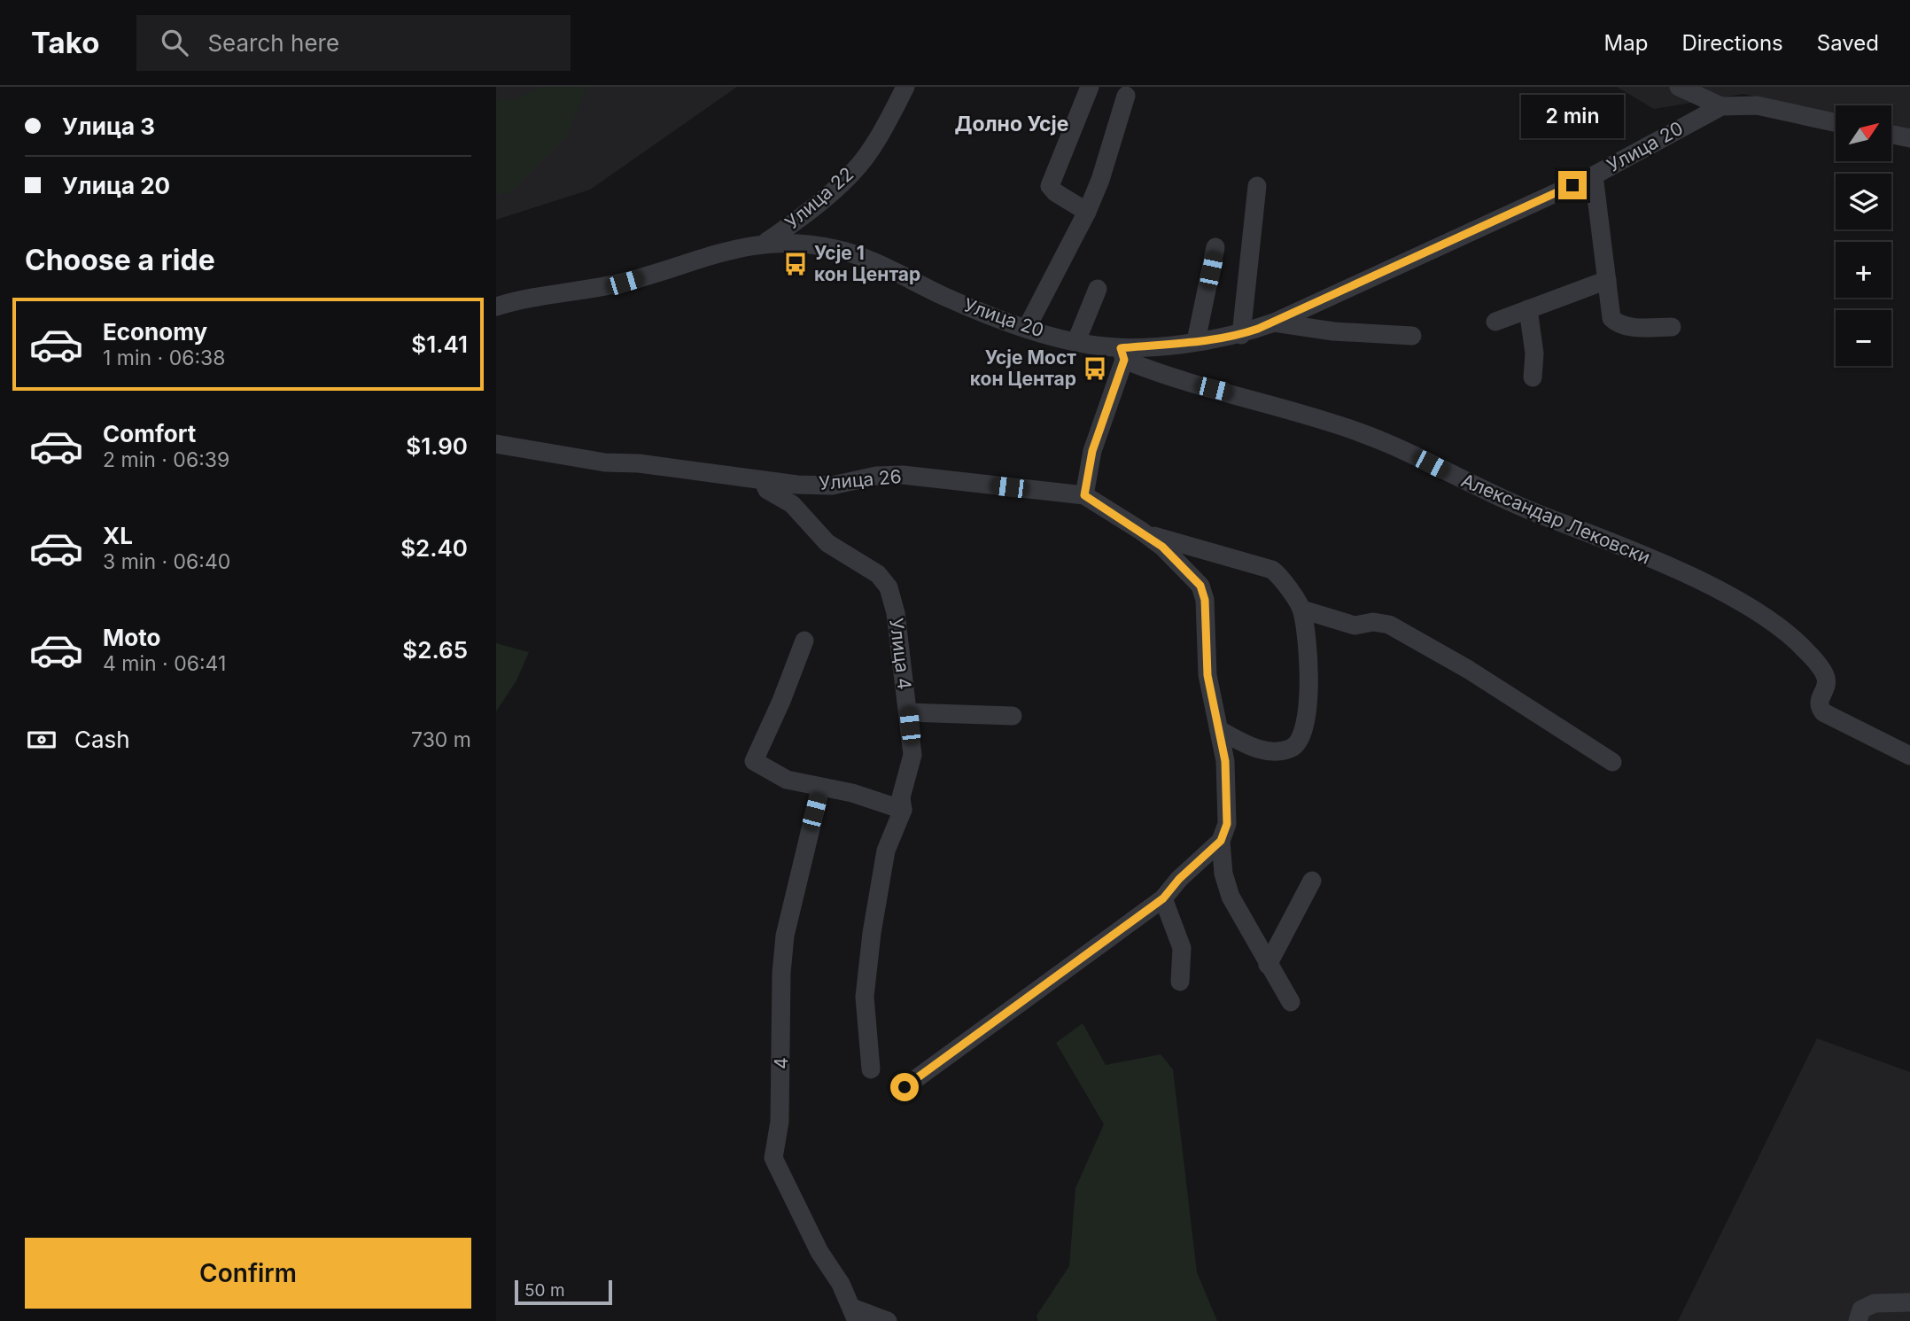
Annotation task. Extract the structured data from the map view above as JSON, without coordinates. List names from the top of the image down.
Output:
{
  "streets": {
    "street": [
      "Улица 20",
      "Улица 22",
      "Улица 26",
      "Александар Лековски",
      "Улица 4",
      "4"
    ]
  },
  "crossings": [
    ["Улица 20", "Улица 22"],
    ["Улица 20", "Александар Лековски"],
    ["Улица 26", "Улица 4"]
  ],
  "districts": ["Долно Усје"],
  "places": {
    "bus stop": ["Усје 1 кон Центар", "Усје Мост кон Центар"]
  },
  "scale_bar": "50 m",
  "north": "top right",
  "page": {
    "header": "Tako",
    "search": "Search here",
    "nav": ["Map", "Directions", "Saved"],
    "banner": ["Улица 3", "Улица 20"],
    "bubble": "2 min",
    "map_buttons": ["+", "−"],
    "heading": "Choose a ride",
    "list": [
      {
        "name": "Economy",
        "note": "1 min · 06:38",
        "value": "$1.41"
      },
      {
        "name": "Comfort",
        "note": "2 min · 06:39",
        "value": "$1.90"
      },
      {
        "name": "XL",
        "note": "3 min · 06:40",
        "value": "$2.40"
      },
      {
        "name": "Moto",
        "note": "4 min · 06:41",
        "value": "$2.65"
      }
    ],
    "pay": ["Cash", "730 m"],
    "buttons": "Confirm",
    "scale": "50 m"
  }
}
